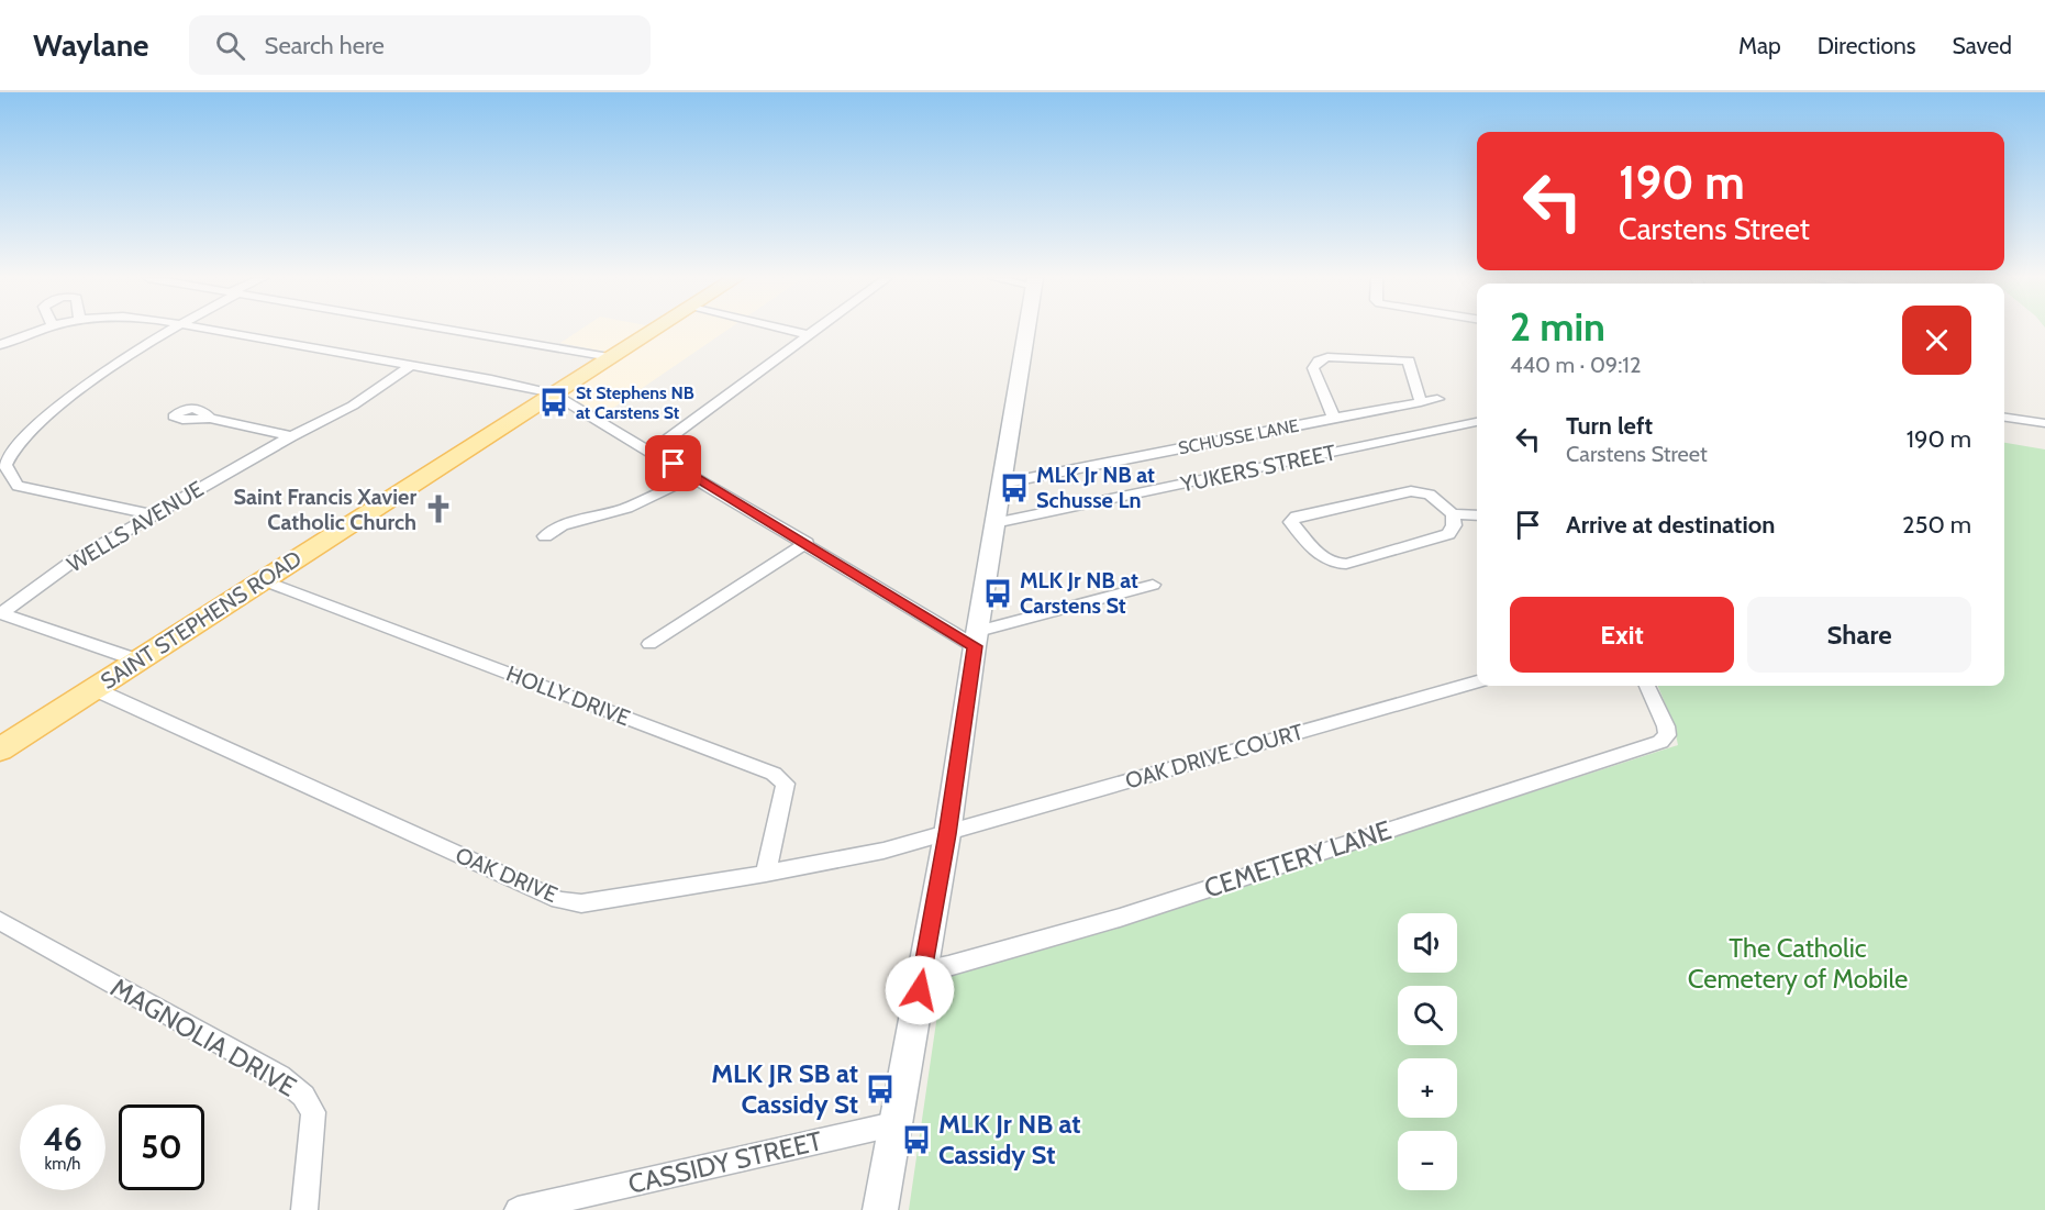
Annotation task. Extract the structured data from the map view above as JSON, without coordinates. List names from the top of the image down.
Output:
{
  "streets": {
    "main road": ["SAINT STEPHENS ROAD"],
    "street": [
      "SCHUSSE LANE",
      "YUKERS STREET",
      "WELLS AVENUE",
      "HOLLY DRIVE",
      "OAK DRIVE COURT",
      "CEMETERY LANE",
      "OAK DRIVE",
      "MAGNOLIA DRIVE",
      "CASSIDY STREET"
    ]
  },
  "crossings": [
    ["SAINT STEPHENS ROAD", "HOLLY DRIVE"],
    ["SAINT STEPHENS ROAD", "OAK DRIVE"],
    ["HOLLY DRIVE", "OAK DRIVE"],
    ["OAK DRIVE COURT", "OAK DRIVE"]
  ],
  "parks": ["The Catholic Cemetery of Mobile"],
  "places": {
    "bus stop": [
      "St Stephens NB at Carstens St",
      "MLK Jr NB at Schusse Ln",
      "MLK Jr NB at Carstens St",
      "MLK JR SB at Cassidy St",
      "MLK Jr NB at Cassidy St"
    ],
    "church": ["Saint Francis Xavier Catholic Church"]
  },
  "page": {
    "header": "Waylane",
    "search": "Search here",
    "nav": ["Map", "Directions", "Saved"],
    "turn": ["190 m", "Carstens Street"],
    "heading": ["2 min", "440 m · 09:12"],
    "list": [
      {
        "name": "Turn left",
        "note": "Carstens Street",
        "value": "190 m"
      },
      {
        "name": "Arrive at destination",
        "value": "250 m"
      }
    ],
    "buttons": ["Exit", "Share"],
    "map_buttons": ["+", "−"],
    "speed": "46 km/h",
    "limit": "50"
  }
}
